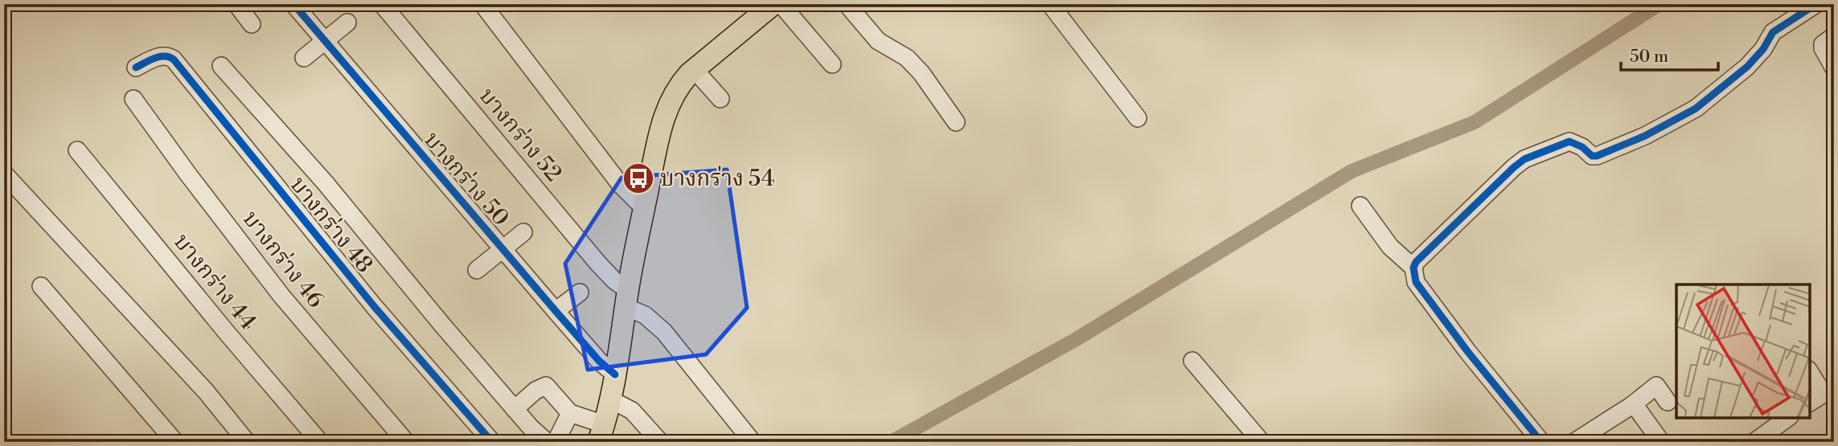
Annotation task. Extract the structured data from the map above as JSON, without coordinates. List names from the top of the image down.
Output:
{
  "streets": {
    "street": [
      "บางกร่าง 52",
      "บางกร่าง 50",
      "บางกร่าง 48",
      "บางกร่าง 46",
      "บางกร่าง 44"
    ]
  },
  "places": {
    "bus stop": ["บางกร่าง 54"]
  },
  "scale_bar": "50 m"
}
